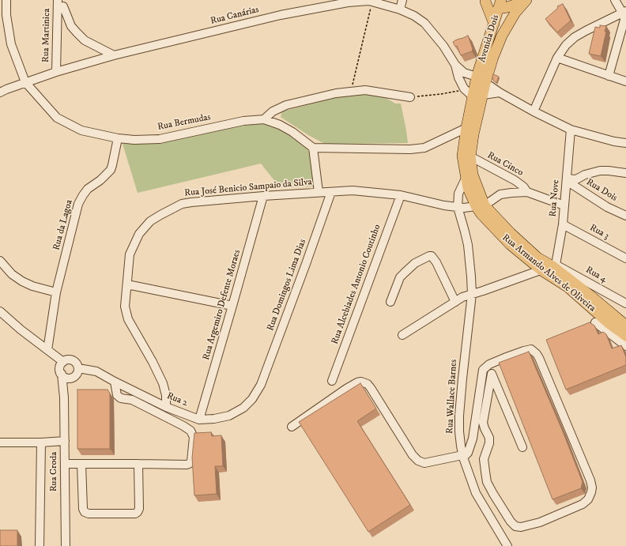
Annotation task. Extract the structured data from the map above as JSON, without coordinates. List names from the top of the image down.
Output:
{
  "streets": {
    "main road": ["Avenida Dois", "Rua Armando Alves de Oliveira"],
    "street": [
      "Rua Canárias",
      "Rua Martinica",
      "Rua Bermudas",
      "Rua Cinco",
      "Rua José Benicio Sampaio da Silva",
      "Rua Dois",
      "Rua Nove",
      "Rua da Lagoa",
      "Rua 3",
      "Rua 4",
      "Rua Alcebiades Antonio Coutinho",
      "Rua Domingos Lima Dias",
      "Rua Argemiro Defente Moraes",
      "Rua Wallace Barnes",
      "Rua 2",
      "Rua Croda"
    ]
  },
  "crossings": [
    ["Rua Canárias", "Rua Martinica"],
    ["Rua Canárias", "Avenida Dois"],
    ["Rua Canárias", "Rua Bermudas"],
    ["Rua Canárias", "Rua Nove"],
    ["Rua Canárias", "Rua Armando Alves de Oliveira"],
    ["Avenida Dois", "Rua Armando Alves de Oliveira"],
    ["Rua Bermudas", "Rua da Lagoa"],
    ["Rua Cinco", "Rua Nove"],
    ["Rua Cinco", "Rua Armando Alves de Oliveira"],
    ["Rua José Benicio Sampaio da Silva", "Rua Alcebiades Antonio Coutinho"],
    ["Rua José Benicio Sampaio da Silva", "Rua Domingos Lima Dias"],
    ["Rua José Benicio Sampaio da Silva", "Rua Argemiro Defente Moraes"],
    ["Rua José Benicio Sampaio da Silva", "Rua Wallace Barnes"],
    ["Rua José Benicio Sampaio da Silva", "Rua 2"],
    ["Rua Dois", "Rua Nove"],
    ["Rua Nove", "Rua 3"],
    ["Rua Nove", "Rua Armando Alves de Oliveira"],
    ["Rua Nove", "Rua 4"],
    ["Rua Armando Alves de Oliveira", "Rua 4"],
    ["Rua Armando Alves de Oliveira", "Rua Wallace Barnes"],
    ["Rua Domingos Lima Dias", "Rua 2"],
    ["Rua Argemiro Defente Moraes", "Rua 2"],
    ["Rua 2", "Rua Croda"]
  ]
}
